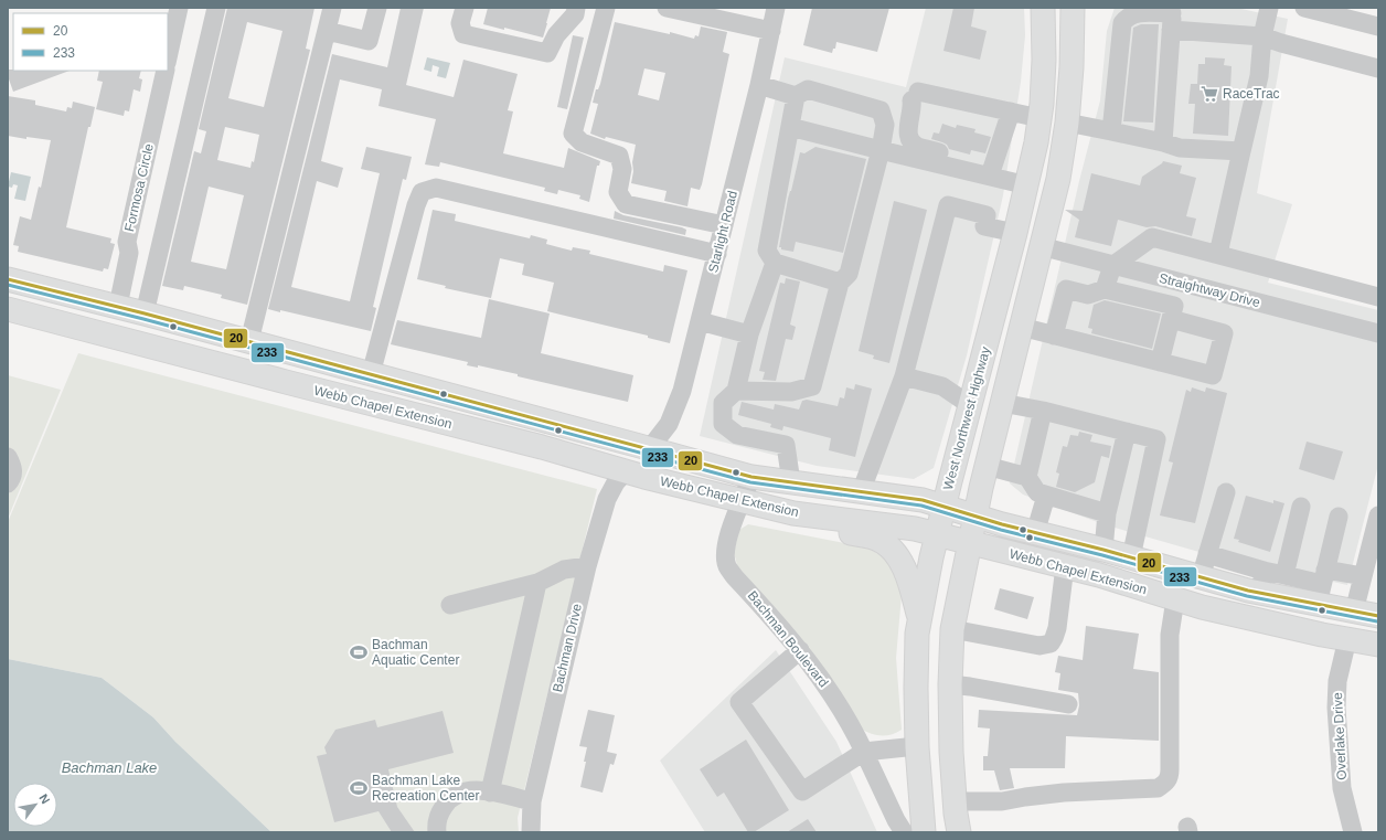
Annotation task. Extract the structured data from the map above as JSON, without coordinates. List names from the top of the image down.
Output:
{
  "streets": {
    "main road": ["Webb Chapel Extension", "West Northwest Highway"],
    "street": [
      "Formosa Circle",
      "Starlight Road",
      "Straightway Drive",
      "Bachman Boulevard",
      "Bachman Drive",
      "Overlake Drive"
    ]
  },
  "crossings": [
    ["Formosa Circle", "Webb Chapel Extension"],
    ["Starlight Road", "Webb Chapel Extension"],
    ["Webb Chapel Extension", "West Northwest Highway"],
    ["Webb Chapel Extension", "Bachman Boulevard"],
    ["Webb Chapel Extension", "Bachman Drive"],
    ["Webb Chapel Extension", "Overlake Drive"]
  ],
  "water": ["Bachman Lake"],
  "places": {
    "supermarket": ["RaceTrac"],
    "sports": ["Bachman Aquatic Center", "Bachman Lake Recreation Center"]
  },
  "lines": ["transit line 20", "transit line 233"],
  "legend": ["20", "233"],
  "north": "top right"
}
